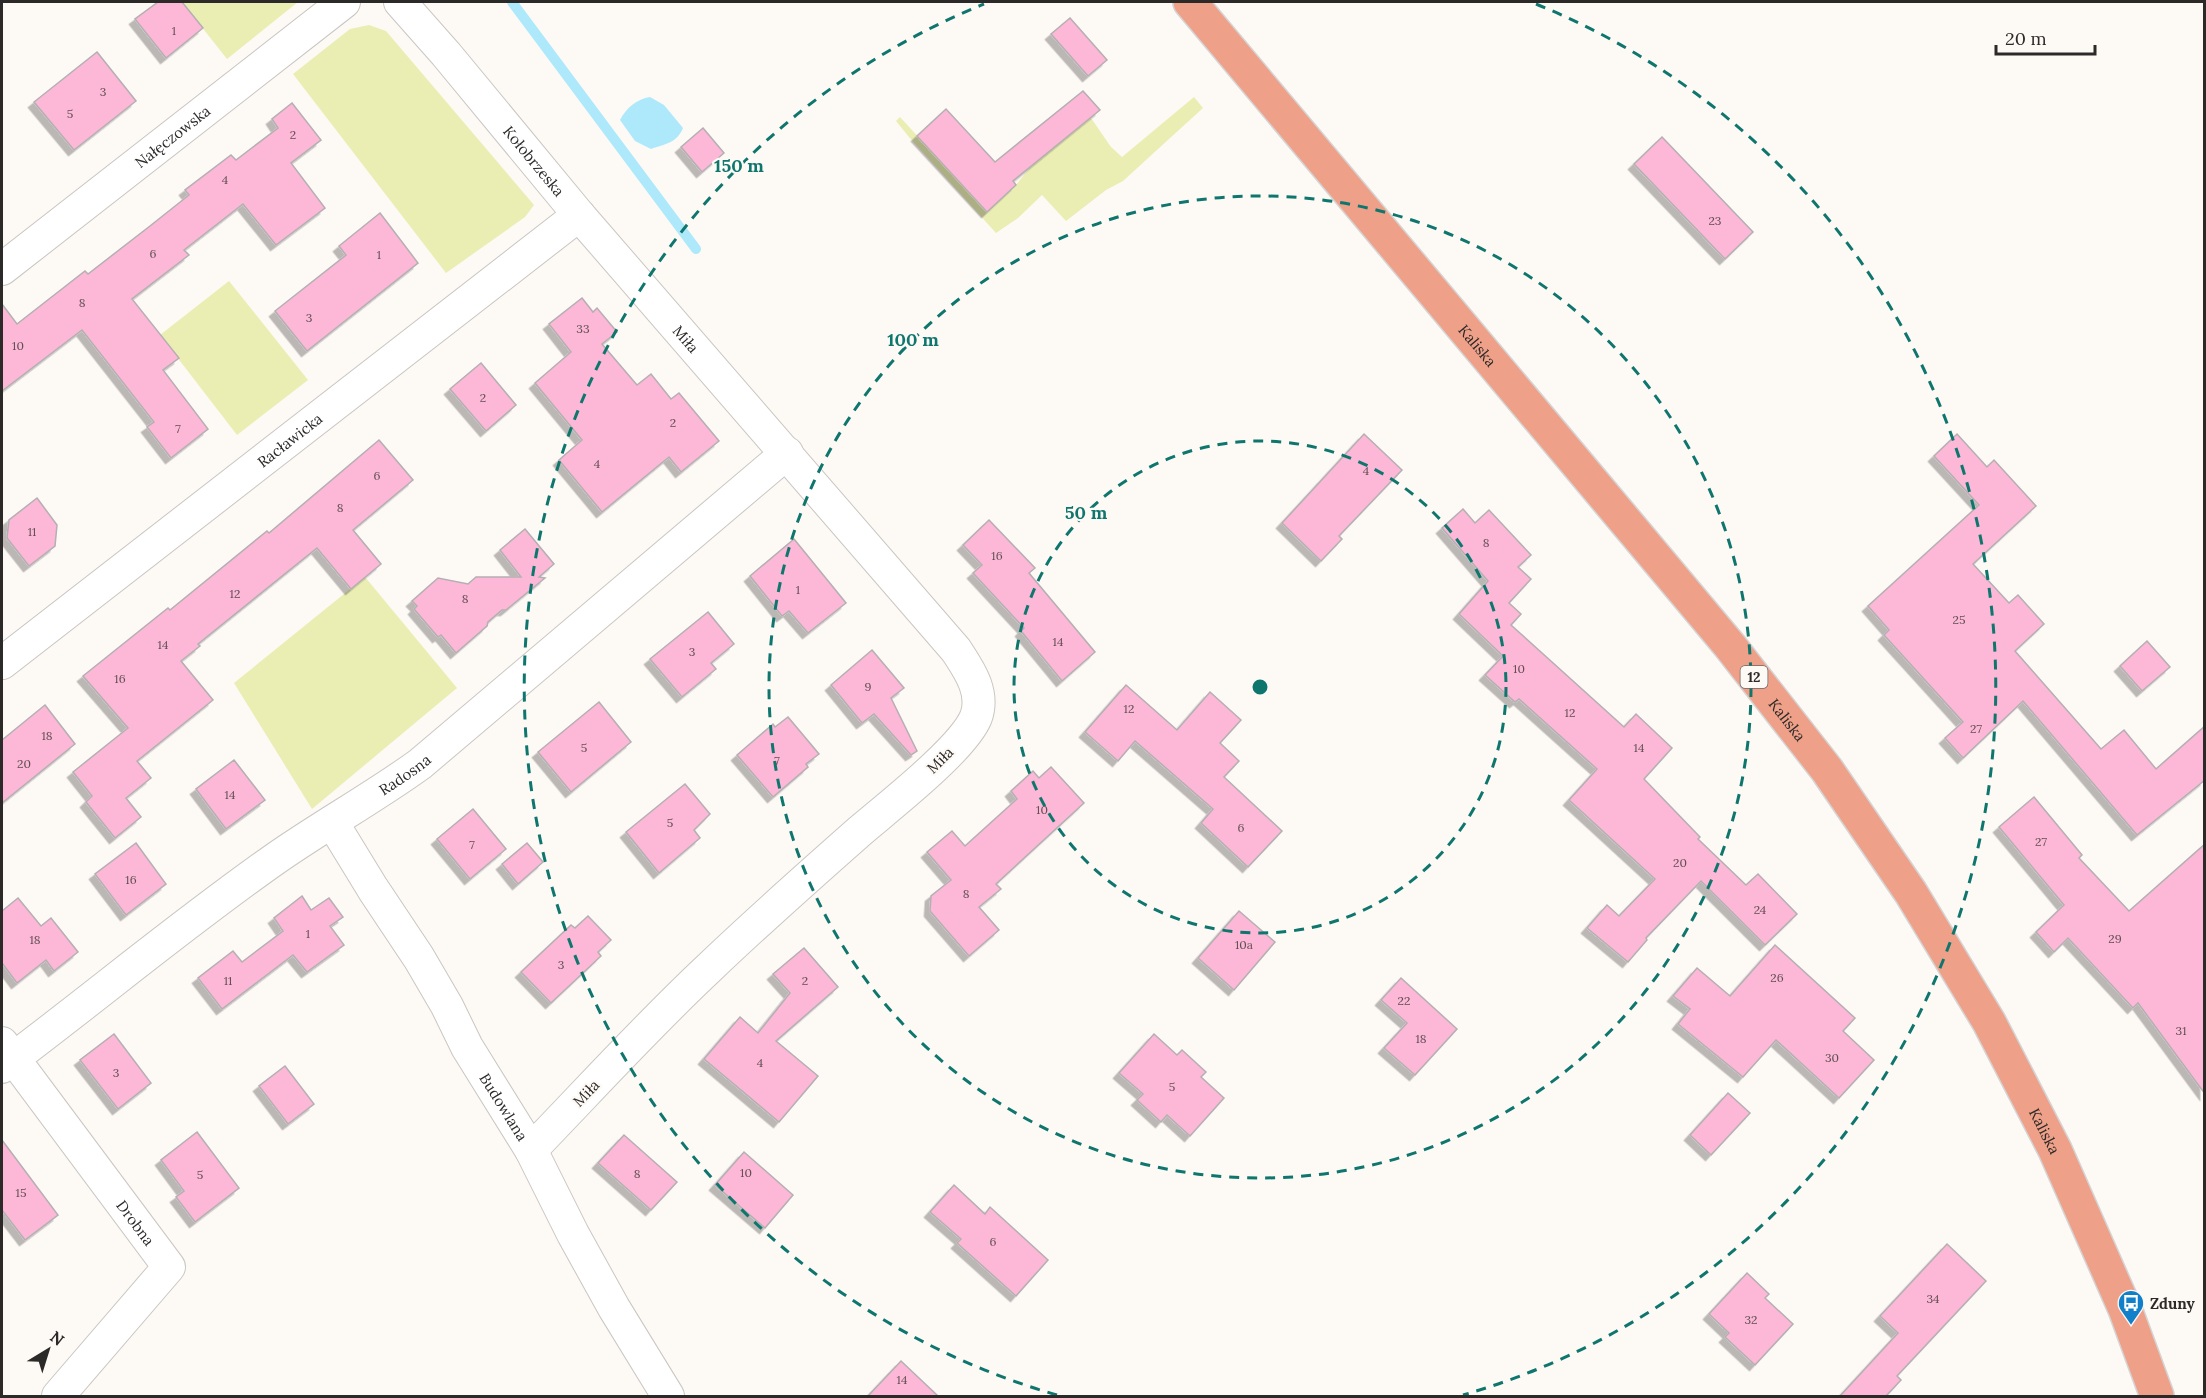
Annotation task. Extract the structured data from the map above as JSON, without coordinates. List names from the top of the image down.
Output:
{
  "streets": {
    "main road": ["Kaliska", "12"],
    "street": [
      "Nałęczowska",
      "Kołobrzeska",
      "Miła",
      "Racławicka",
      "Radosna",
      "Budowlana",
      "Drobna"
    ]
  },
  "crossings": [
    ["Kołobrzeska", "Miła"],
    ["Kołobrzeska", "Racławicka"],
    ["Miła", "Radosna"],
    ["Miła", "Budowlana"],
    ["Radosna", "Budowlana"],
    ["Radosna", "Drobna"]
  ],
  "places": {
    "bus stop": ["Zduny"]
  },
  "house_numbers": [
    "1",
    "3",
    "5",
    "2",
    "4",
    "23",
    "6",
    "1",
    "8",
    "3",
    "33",
    "10",
    "2",
    "2",
    "7",
    "4",
    "4",
    "6",
    "8",
    "11",
    "8",
    "16",
    "1",
    "12",
    "8",
    "25",
    "14",
    "14",
    "3",
    "10",
    "16",
    "9",
    "12",
    "12",
    "27",
    "18",
    "5",
    "14",
    "7",
    "20",
    "14",
    "10",
    "5",
    "6",
    "27",
    "7",
    "20",
    "16",
    "8",
    "24",
    "1",
    "29",
    "18",
    "10a",
    "3",
    "26",
    "11",
    "2",
    "22",
    "31",
    "18",
    "30",
    "4",
    "3",
    "5",
    "10",
    "8",
    "5",
    "15",
    "6",
    "34",
    "32",
    "14"
  ],
  "scale_bar": "20 m",
  "north": "top right",
  "rings": ["150 m", "100 m", "50 m"]
}
